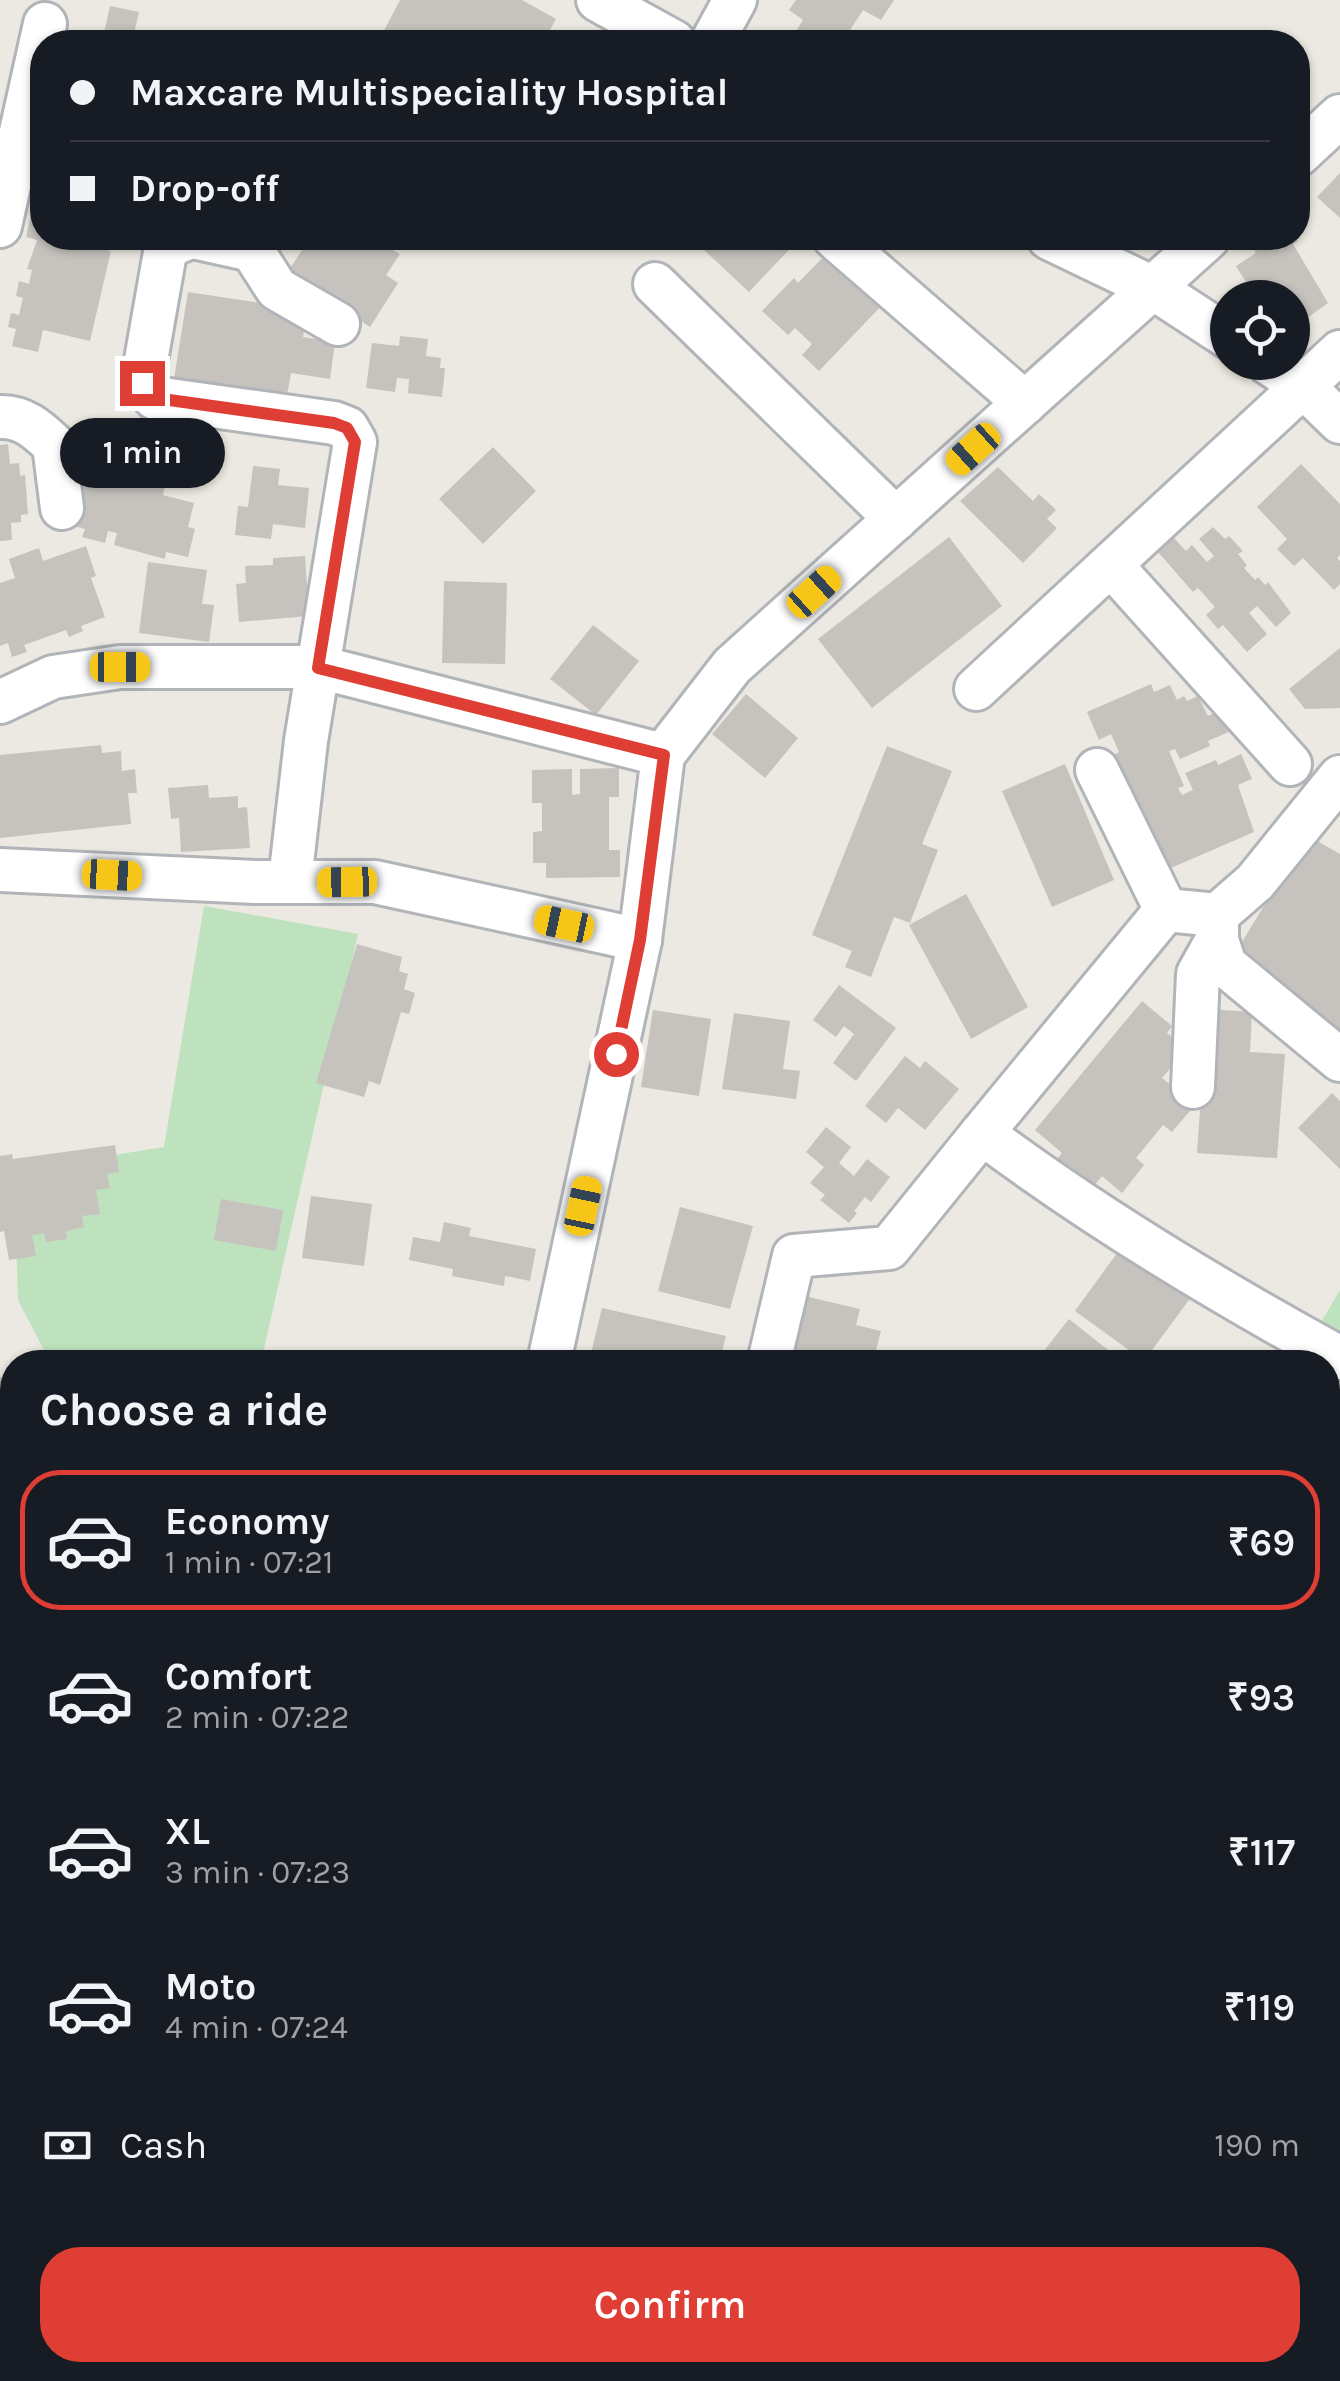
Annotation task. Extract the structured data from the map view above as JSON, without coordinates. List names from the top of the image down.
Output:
{
  "page": {
    "banner": ["Maxcare Multispeciality Hospital", "Drop-off"],
    "bubble": "1 min",
    "heading": "Choose a ride",
    "list": [
      {
        "name": "Economy",
        "note": "1 min · 07:21",
        "value": "₹69"
      },
      {
        "name": "Comfort",
        "note": "2 min · 07:22",
        "value": "₹93"
      },
      {
        "name": "XL",
        "note": "3 min · 07:23",
        "value": "₹117"
      },
      {
        "name": "Moto",
        "note": "4 min · 07:24",
        "value": "₹119"
      }
    ],
    "pay": ["Cash", "190 m"],
    "buttons": "Confirm"
  }
}
